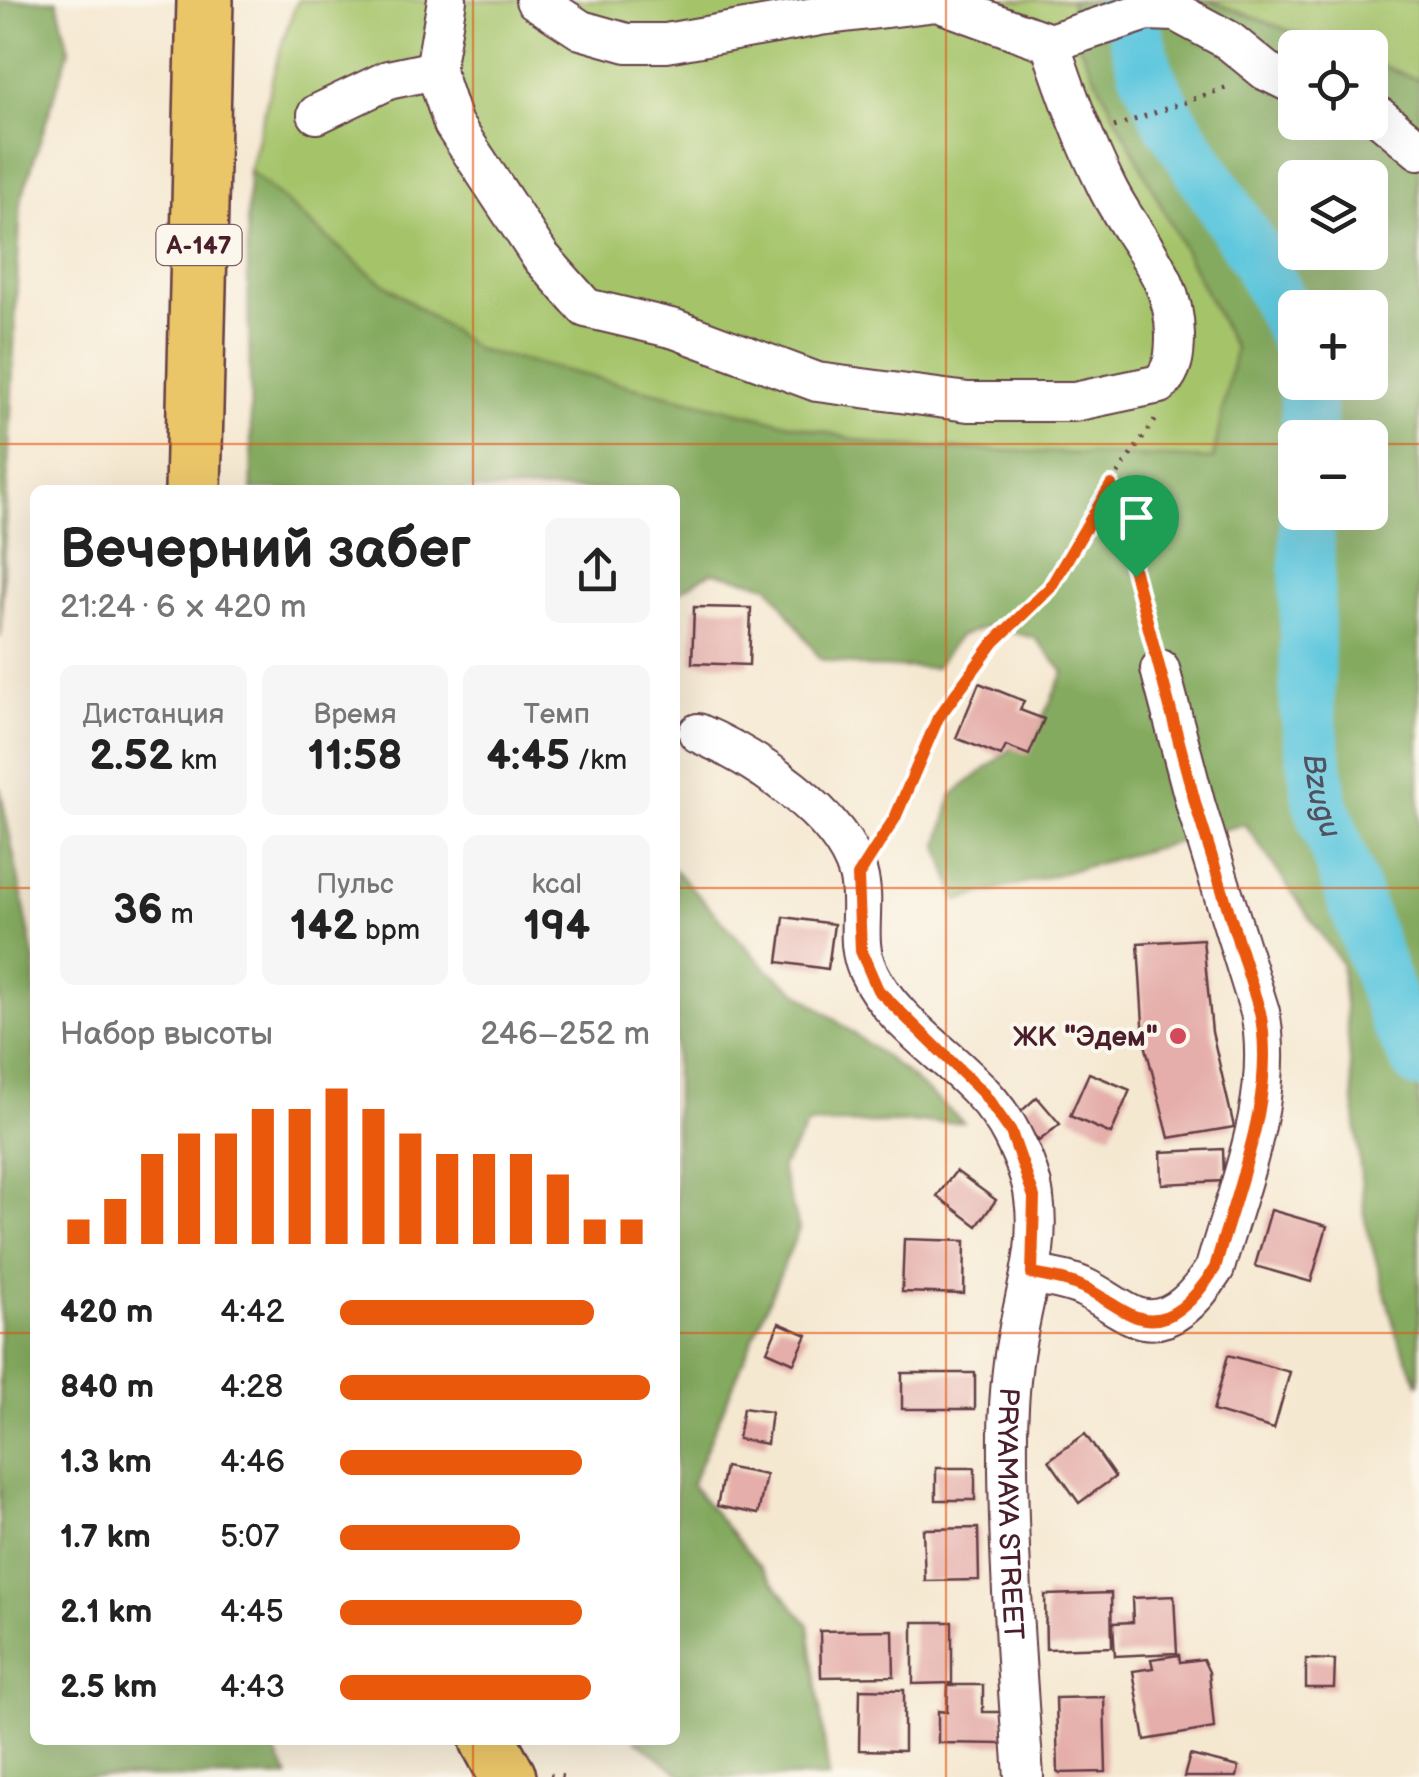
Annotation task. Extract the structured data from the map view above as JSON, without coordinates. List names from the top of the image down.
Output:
{
  "streets": {
    "highway": ["А-147"],
    "street": ["PRYAMAYA STREET"]
  },
  "water": ["Bzugu"],
  "places": ["ЖК \"Эдем\""],
  "page": {
    "map_buttons": ["+", "−"],
    "heading": ["Вечерний забег", "21:24 · 6 × 420 m"],
    "stats": [
      ["Дистанция", "2.52 km"],
      ["Время", "11:58"],
      ["Темп", "4:45 /km"],
      ["36 m"],
      ["Пульс", "142 bpm"],
      ["kcal", "194"]
    ],
    "chart": ["Набор высоты", "246–252 m"],
    "list": [
      {
        "name": "420 m",
        "note": "4:42"
      },
      {
        "name": "840 m",
        "note": "4:28"
      },
      {
        "name": "1.3 km",
        "note": "4:46"
      },
      {
        "name": "1.7 km",
        "note": "5:07"
      },
      {
        "name": "2.1 km",
        "note": "4:45"
      },
      {
        "name": "2.5 km",
        "note": "4:43"
      }
    ]
  }
}
